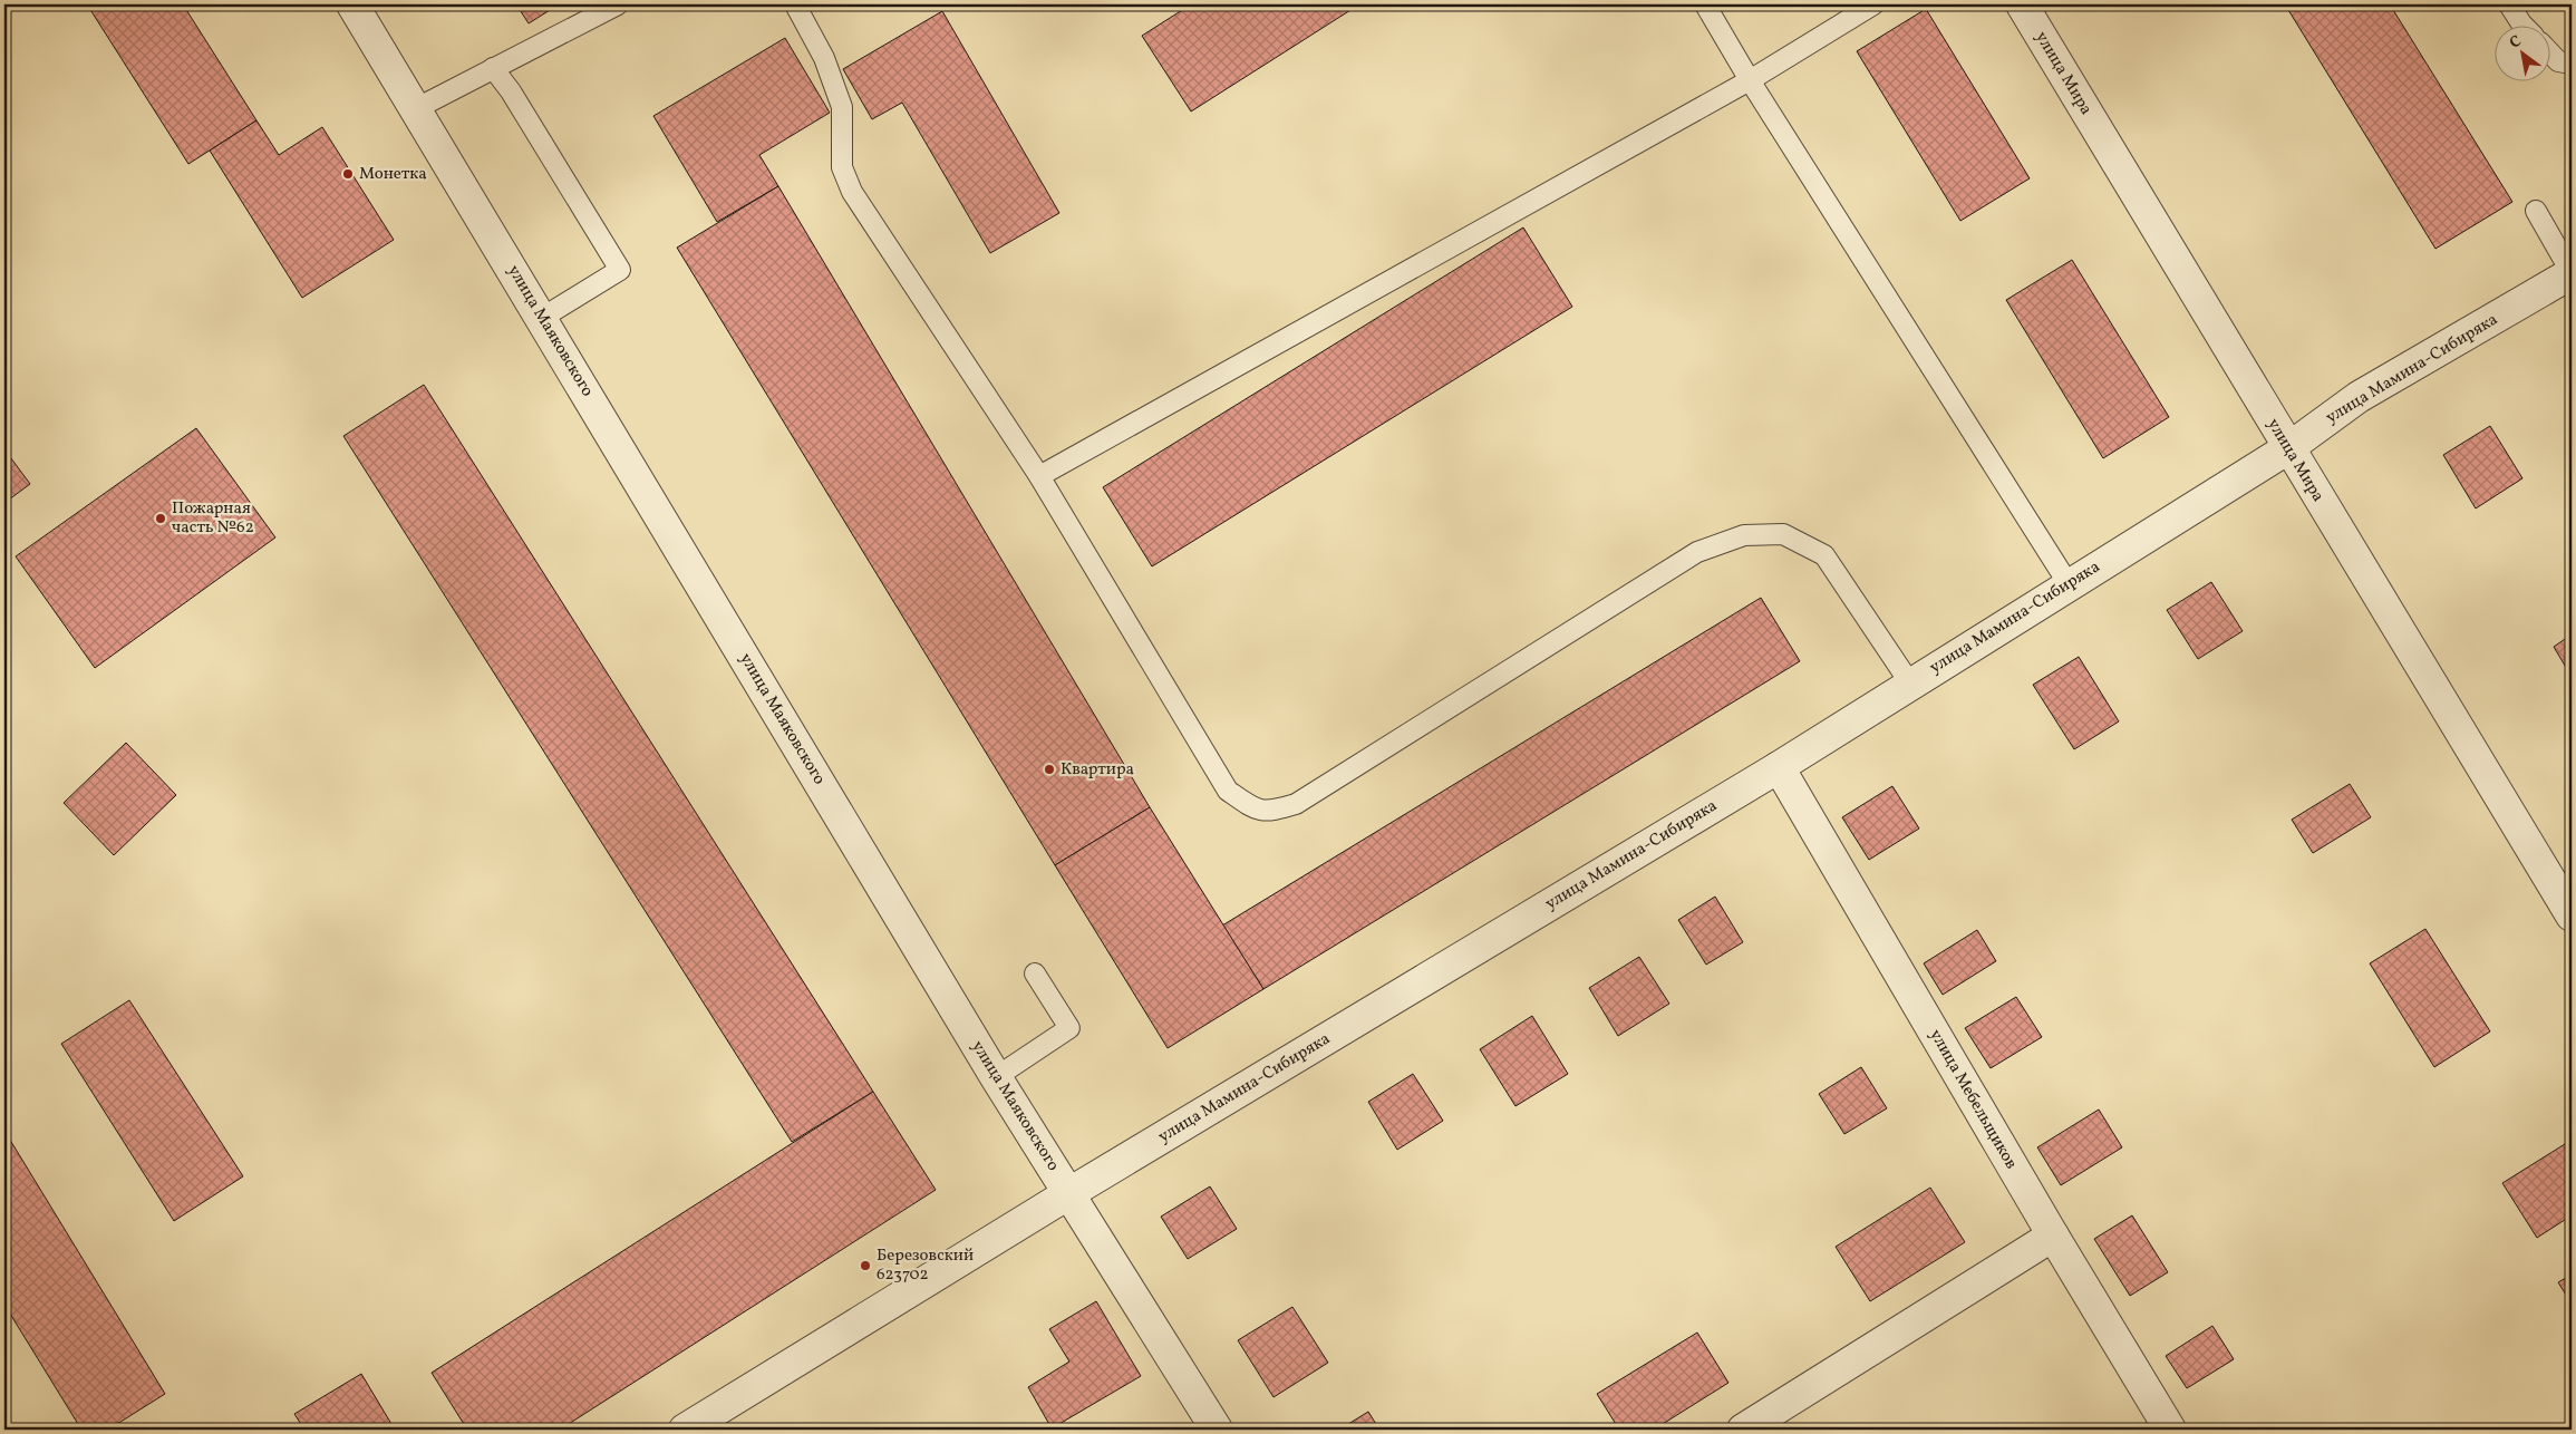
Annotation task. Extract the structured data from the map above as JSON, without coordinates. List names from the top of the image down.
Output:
{
  "streets": {
    "street": [
      "улица Мира",
      "улица Маяковского",
      "улица Мамина-Сибиряка",
      "улица Мебельщиков"
    ]
  },
  "crossings": [
    ["улица Мира", "улица Мамина-Сибиряка"],
    ["улица Маяковского", "улица Мамина-Сибиряка"],
    ["улица Мамина-Сибиряка", "улица Мебельщиков"]
  ],
  "places": [
    "Монетка",
    "Пожарная часть №62",
    "Квартира",
    "Березовский 623702"
  ],
  "north": "top left"
}
